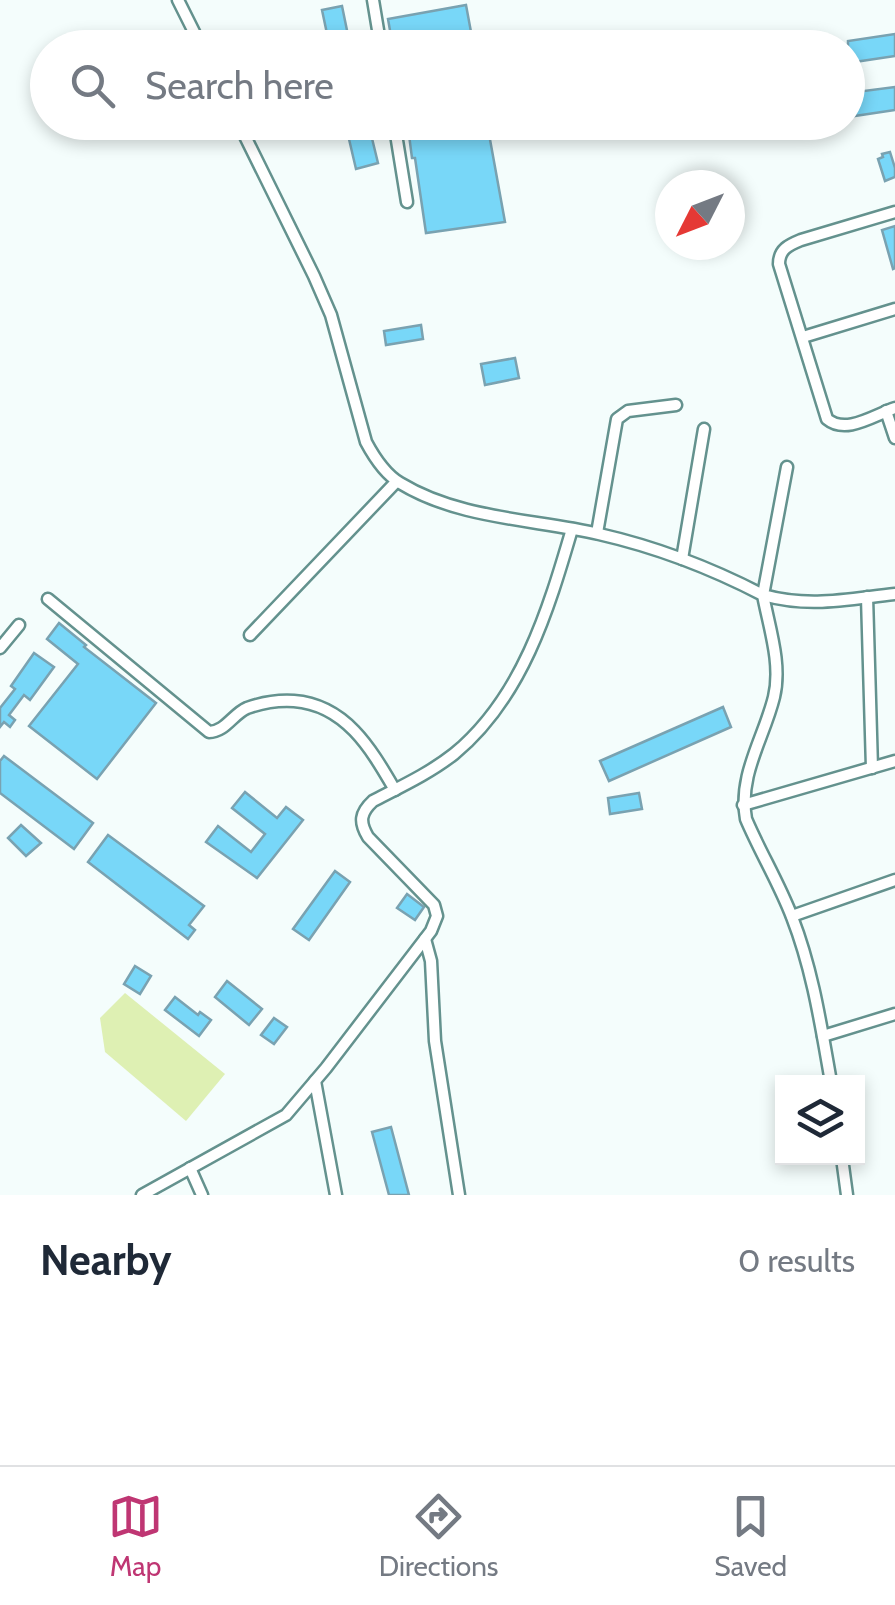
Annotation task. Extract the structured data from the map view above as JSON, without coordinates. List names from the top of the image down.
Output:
{
  "north": "bottom left",
  "page": {
    "search": "Search here",
    "heading": ["Nearby", "0 results"],
    "nav": ["Map", "Directions", "Saved"]
  }
}
